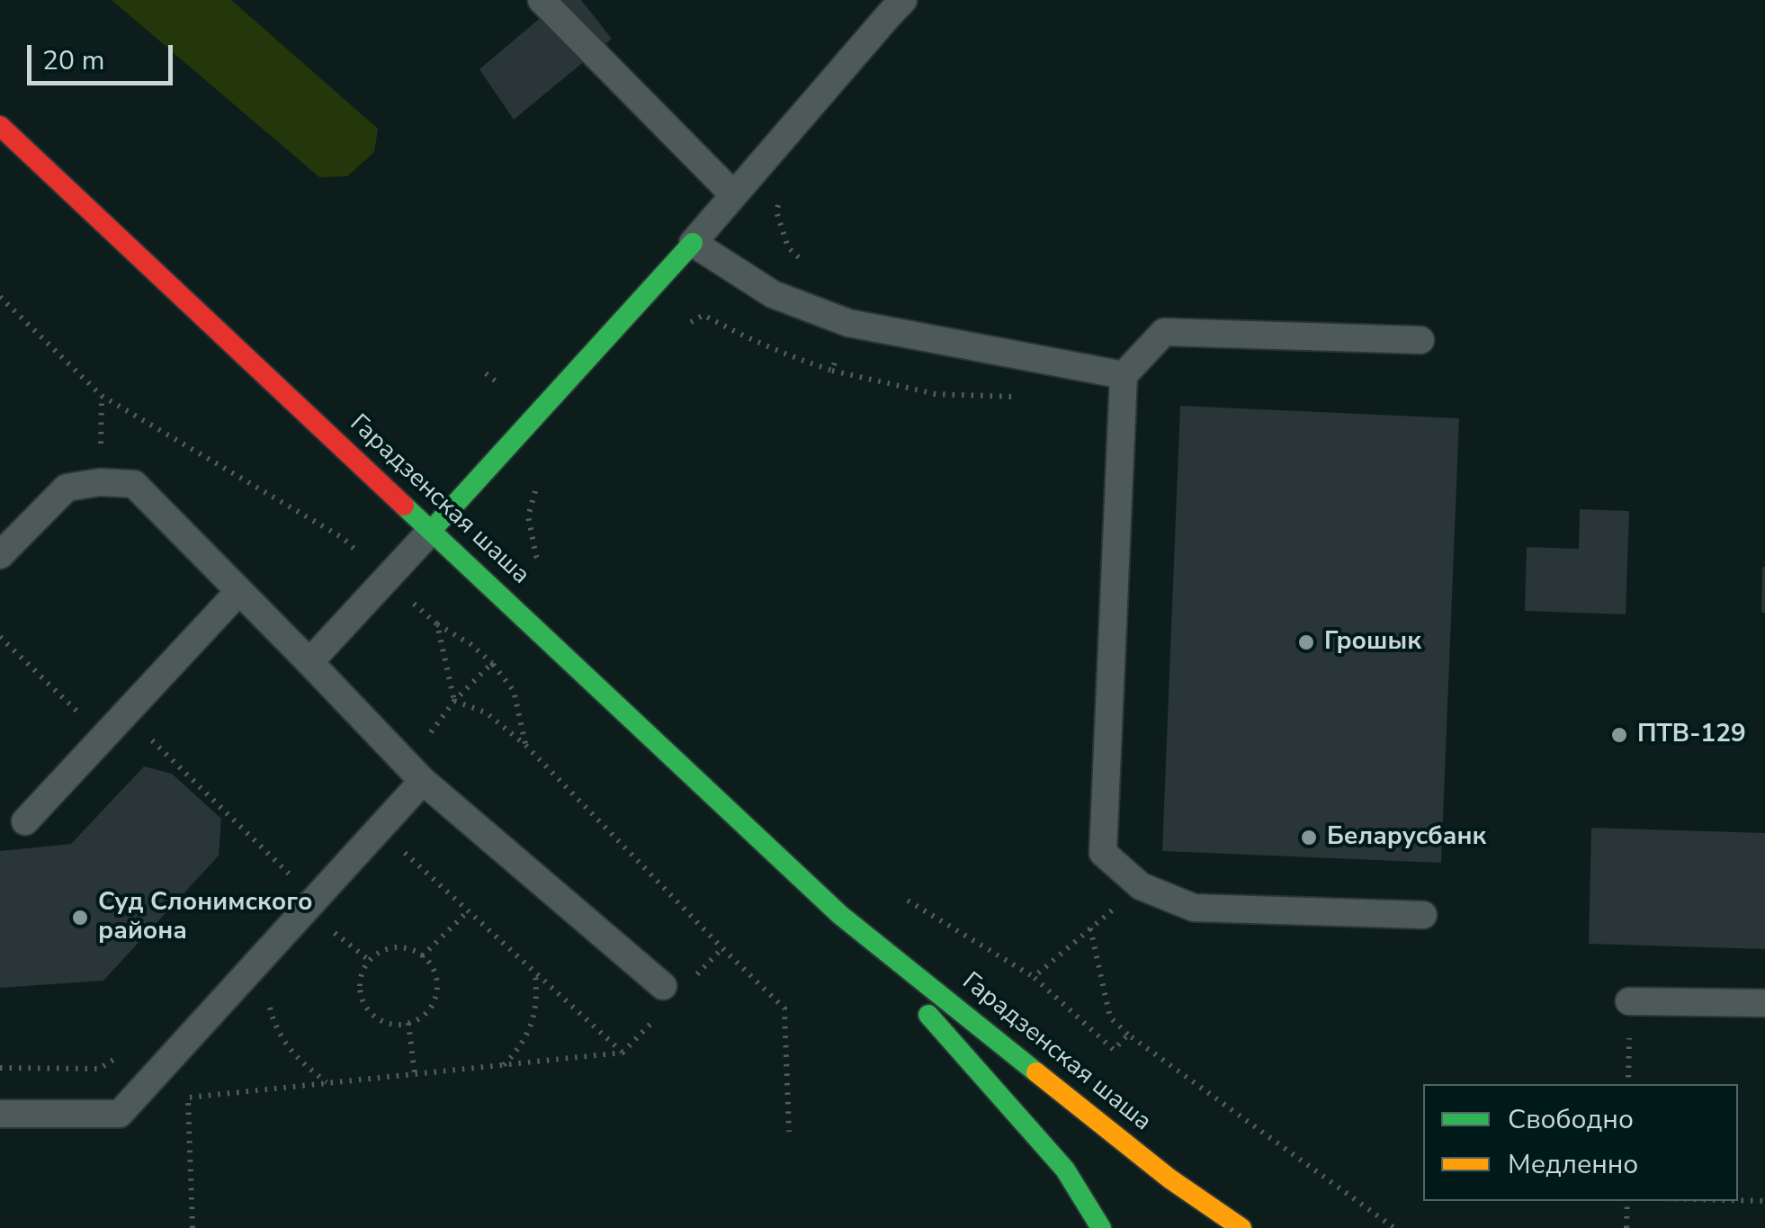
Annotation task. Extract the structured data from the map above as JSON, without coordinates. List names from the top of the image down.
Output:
{
  "streets": {
    "main road": ["Гарадзенская шаша"]
  },
  "places": [
    "Грошык",
    "ПТВ-129",
    "Беларусбанк",
    "Суд Слонимского района"
  ],
  "legend": ["Свободно", "Медленно"],
  "scale_bar": "20 m"
}
